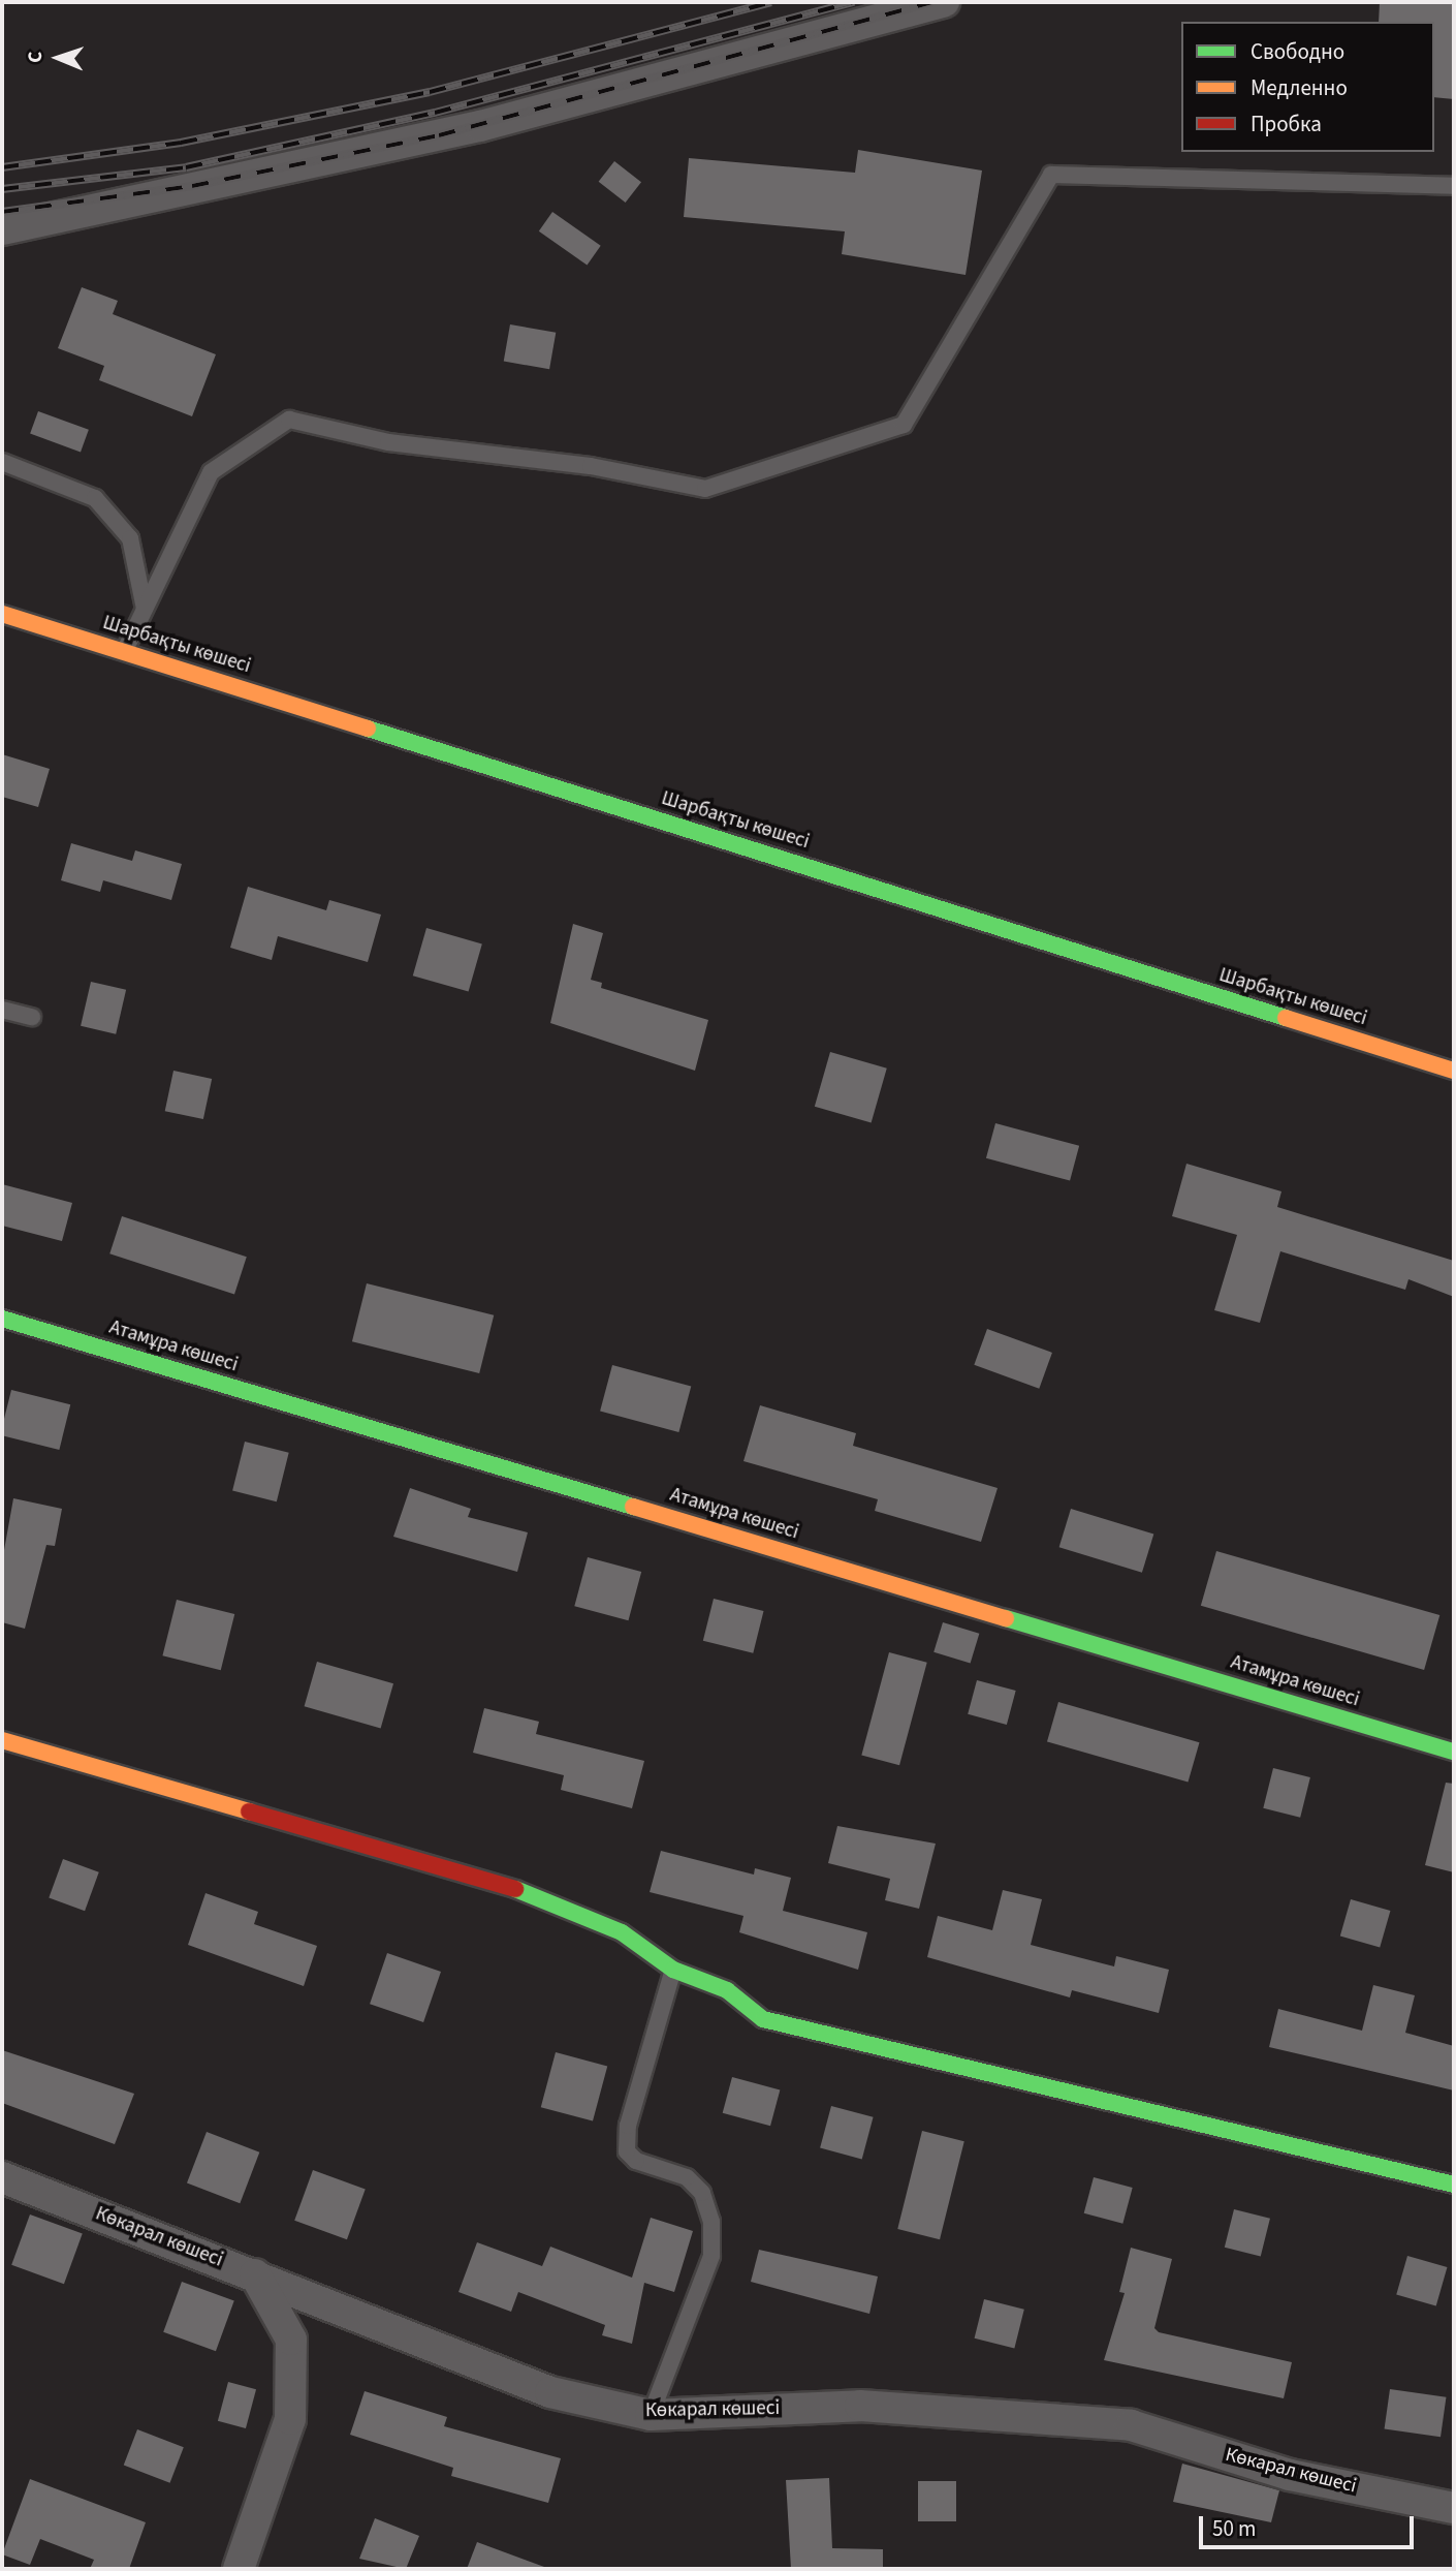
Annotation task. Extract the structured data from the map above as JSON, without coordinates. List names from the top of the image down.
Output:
{
  "streets": {
    "street": ["Шарбақты көшесі", "Атамұра көшесі", "Көкарал көшесі"]
  },
  "legend": ["Свободно", "Медленно", "Пробка"],
  "scale_bar": "50 m",
  "north": "left"
}
